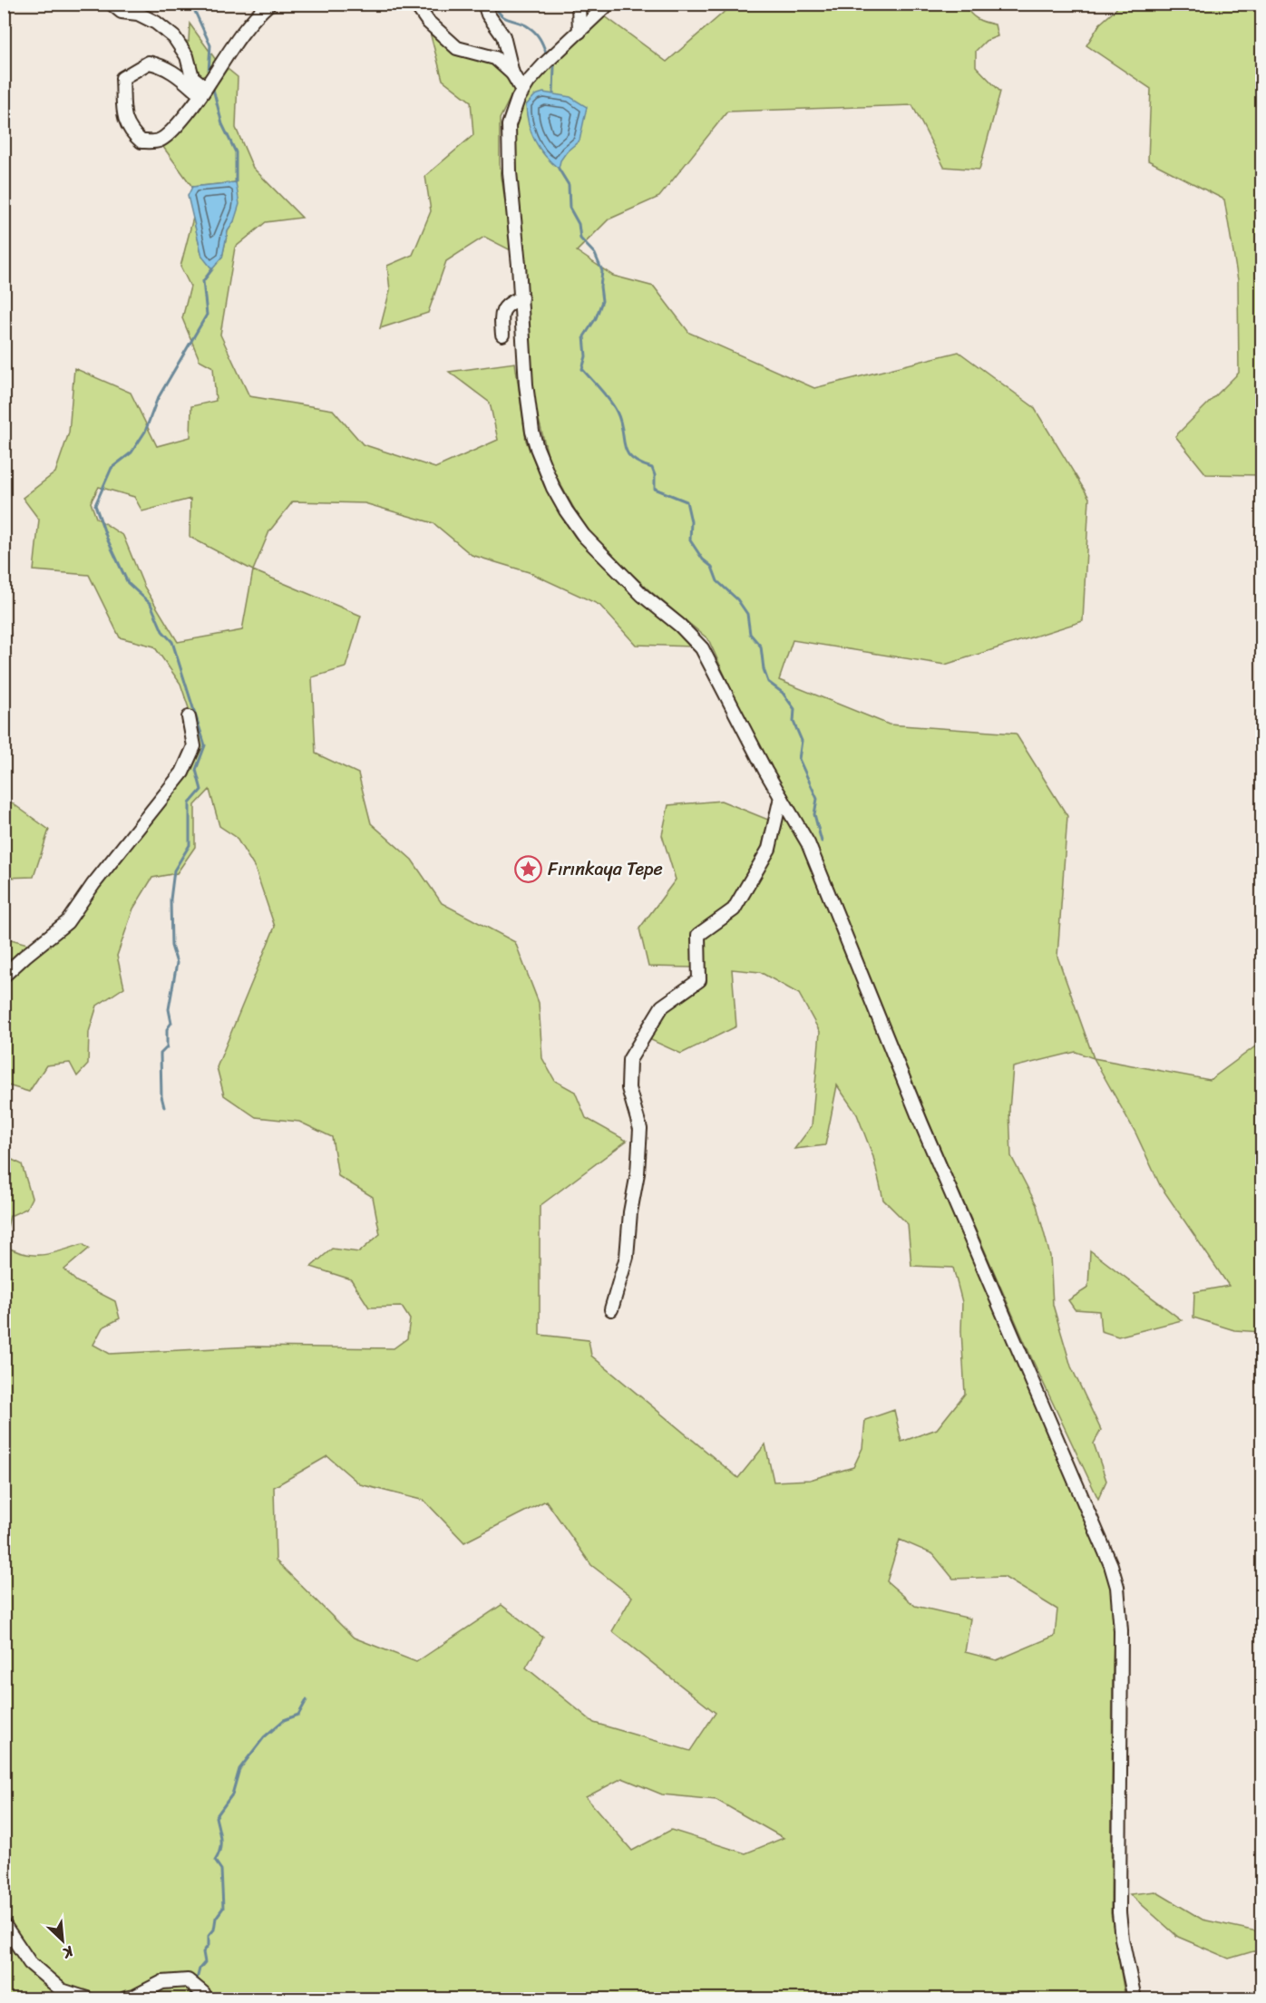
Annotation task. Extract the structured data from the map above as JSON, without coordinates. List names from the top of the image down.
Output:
{
  "places": {
    "place": ["Fırınkaya Tepe"]
  },
  "north": "bottom right"
}
